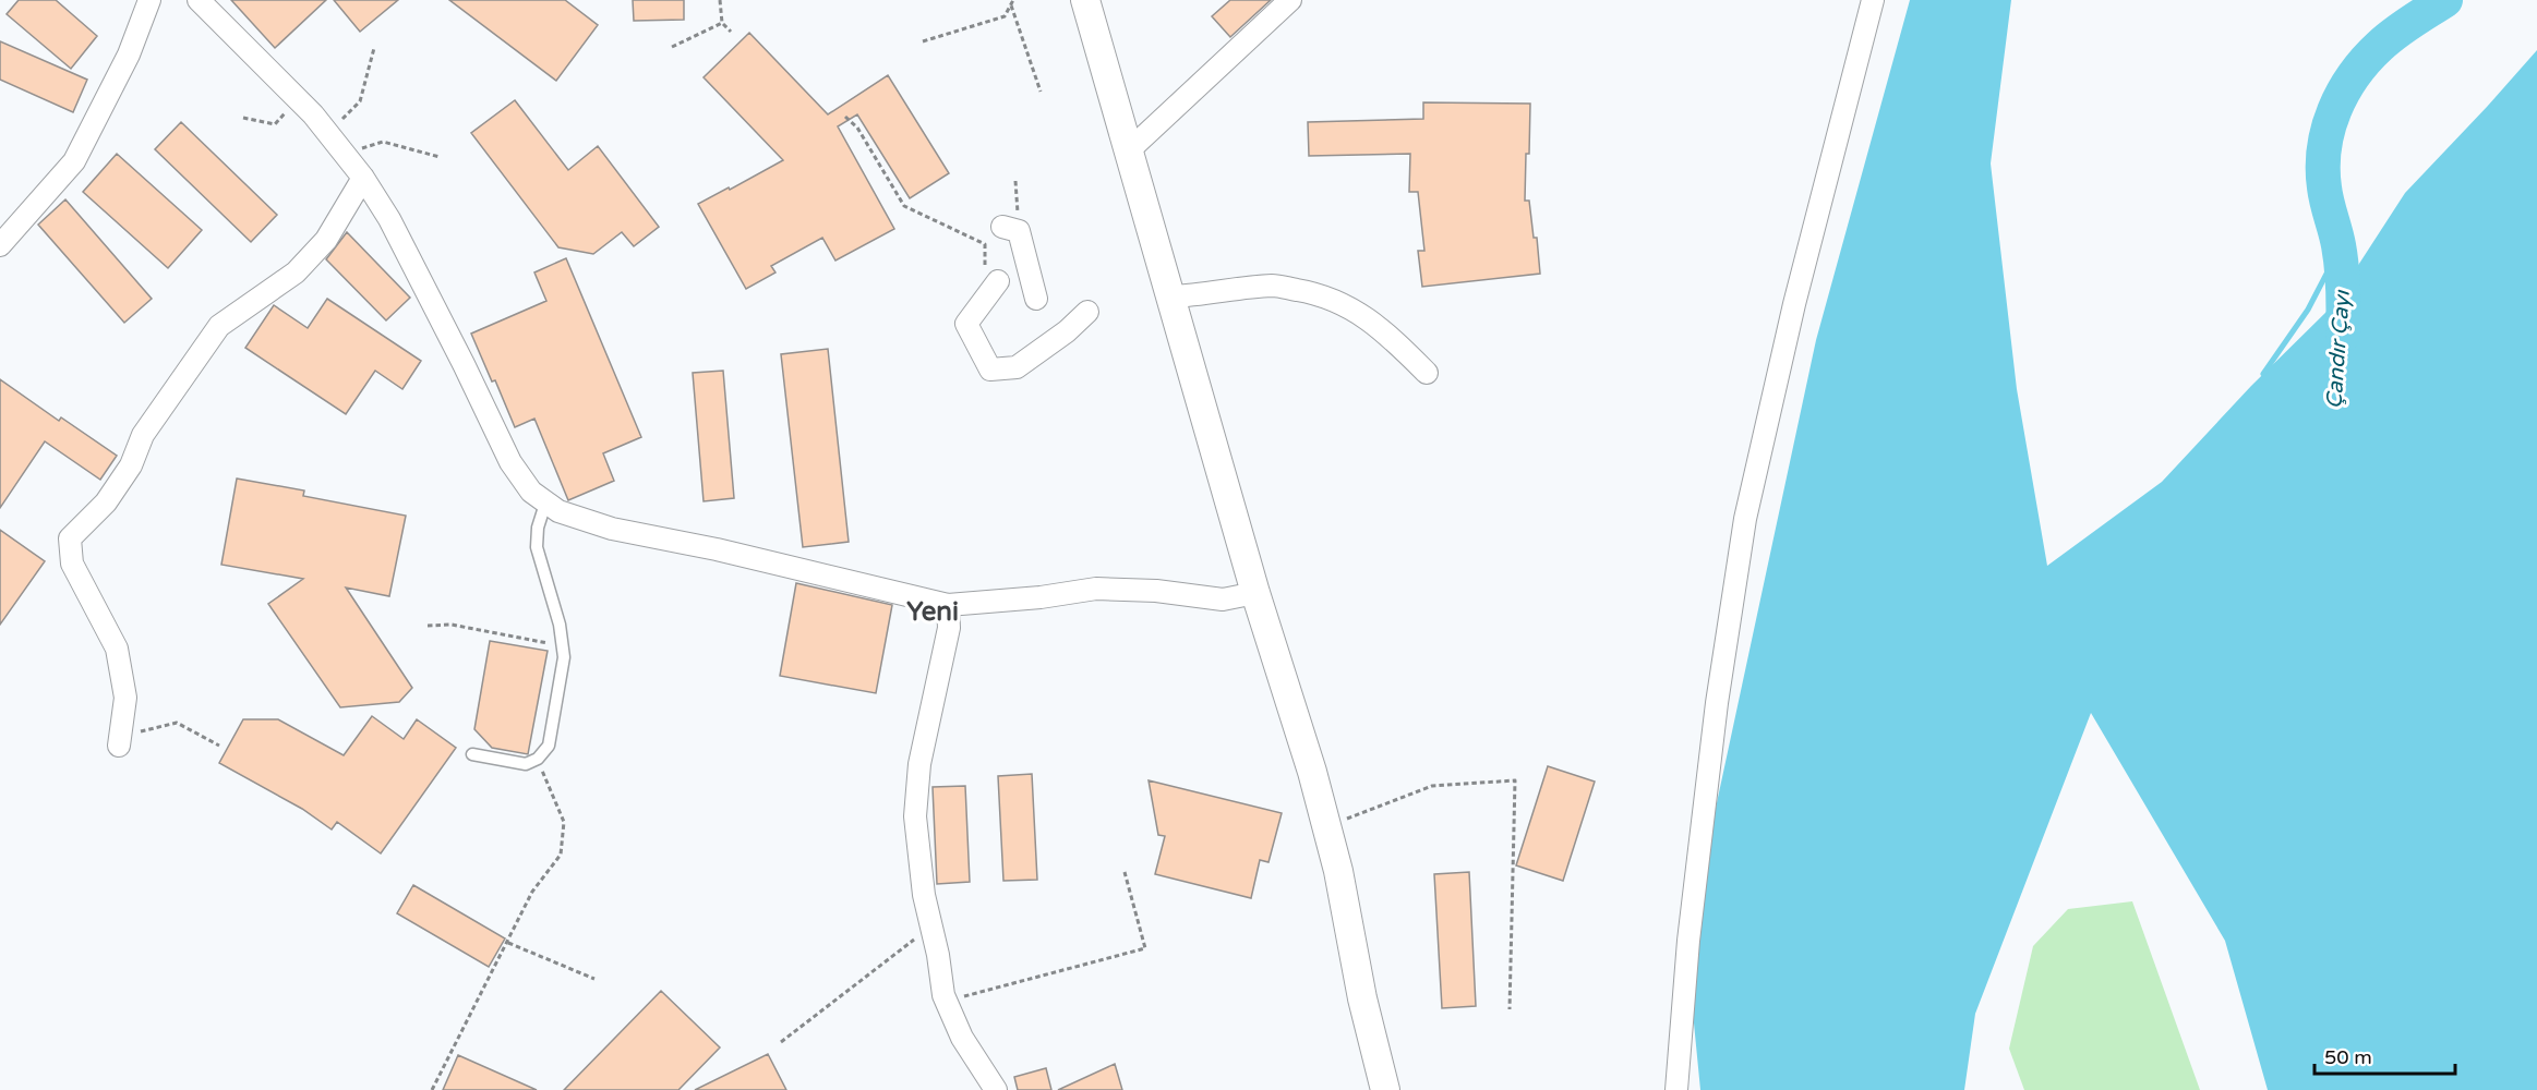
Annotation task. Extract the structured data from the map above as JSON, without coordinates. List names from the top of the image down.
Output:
{
  "districts": ["Yeni"],
  "water": ["Çandır Çayı"],
  "scale_bar": "50 m"
}
